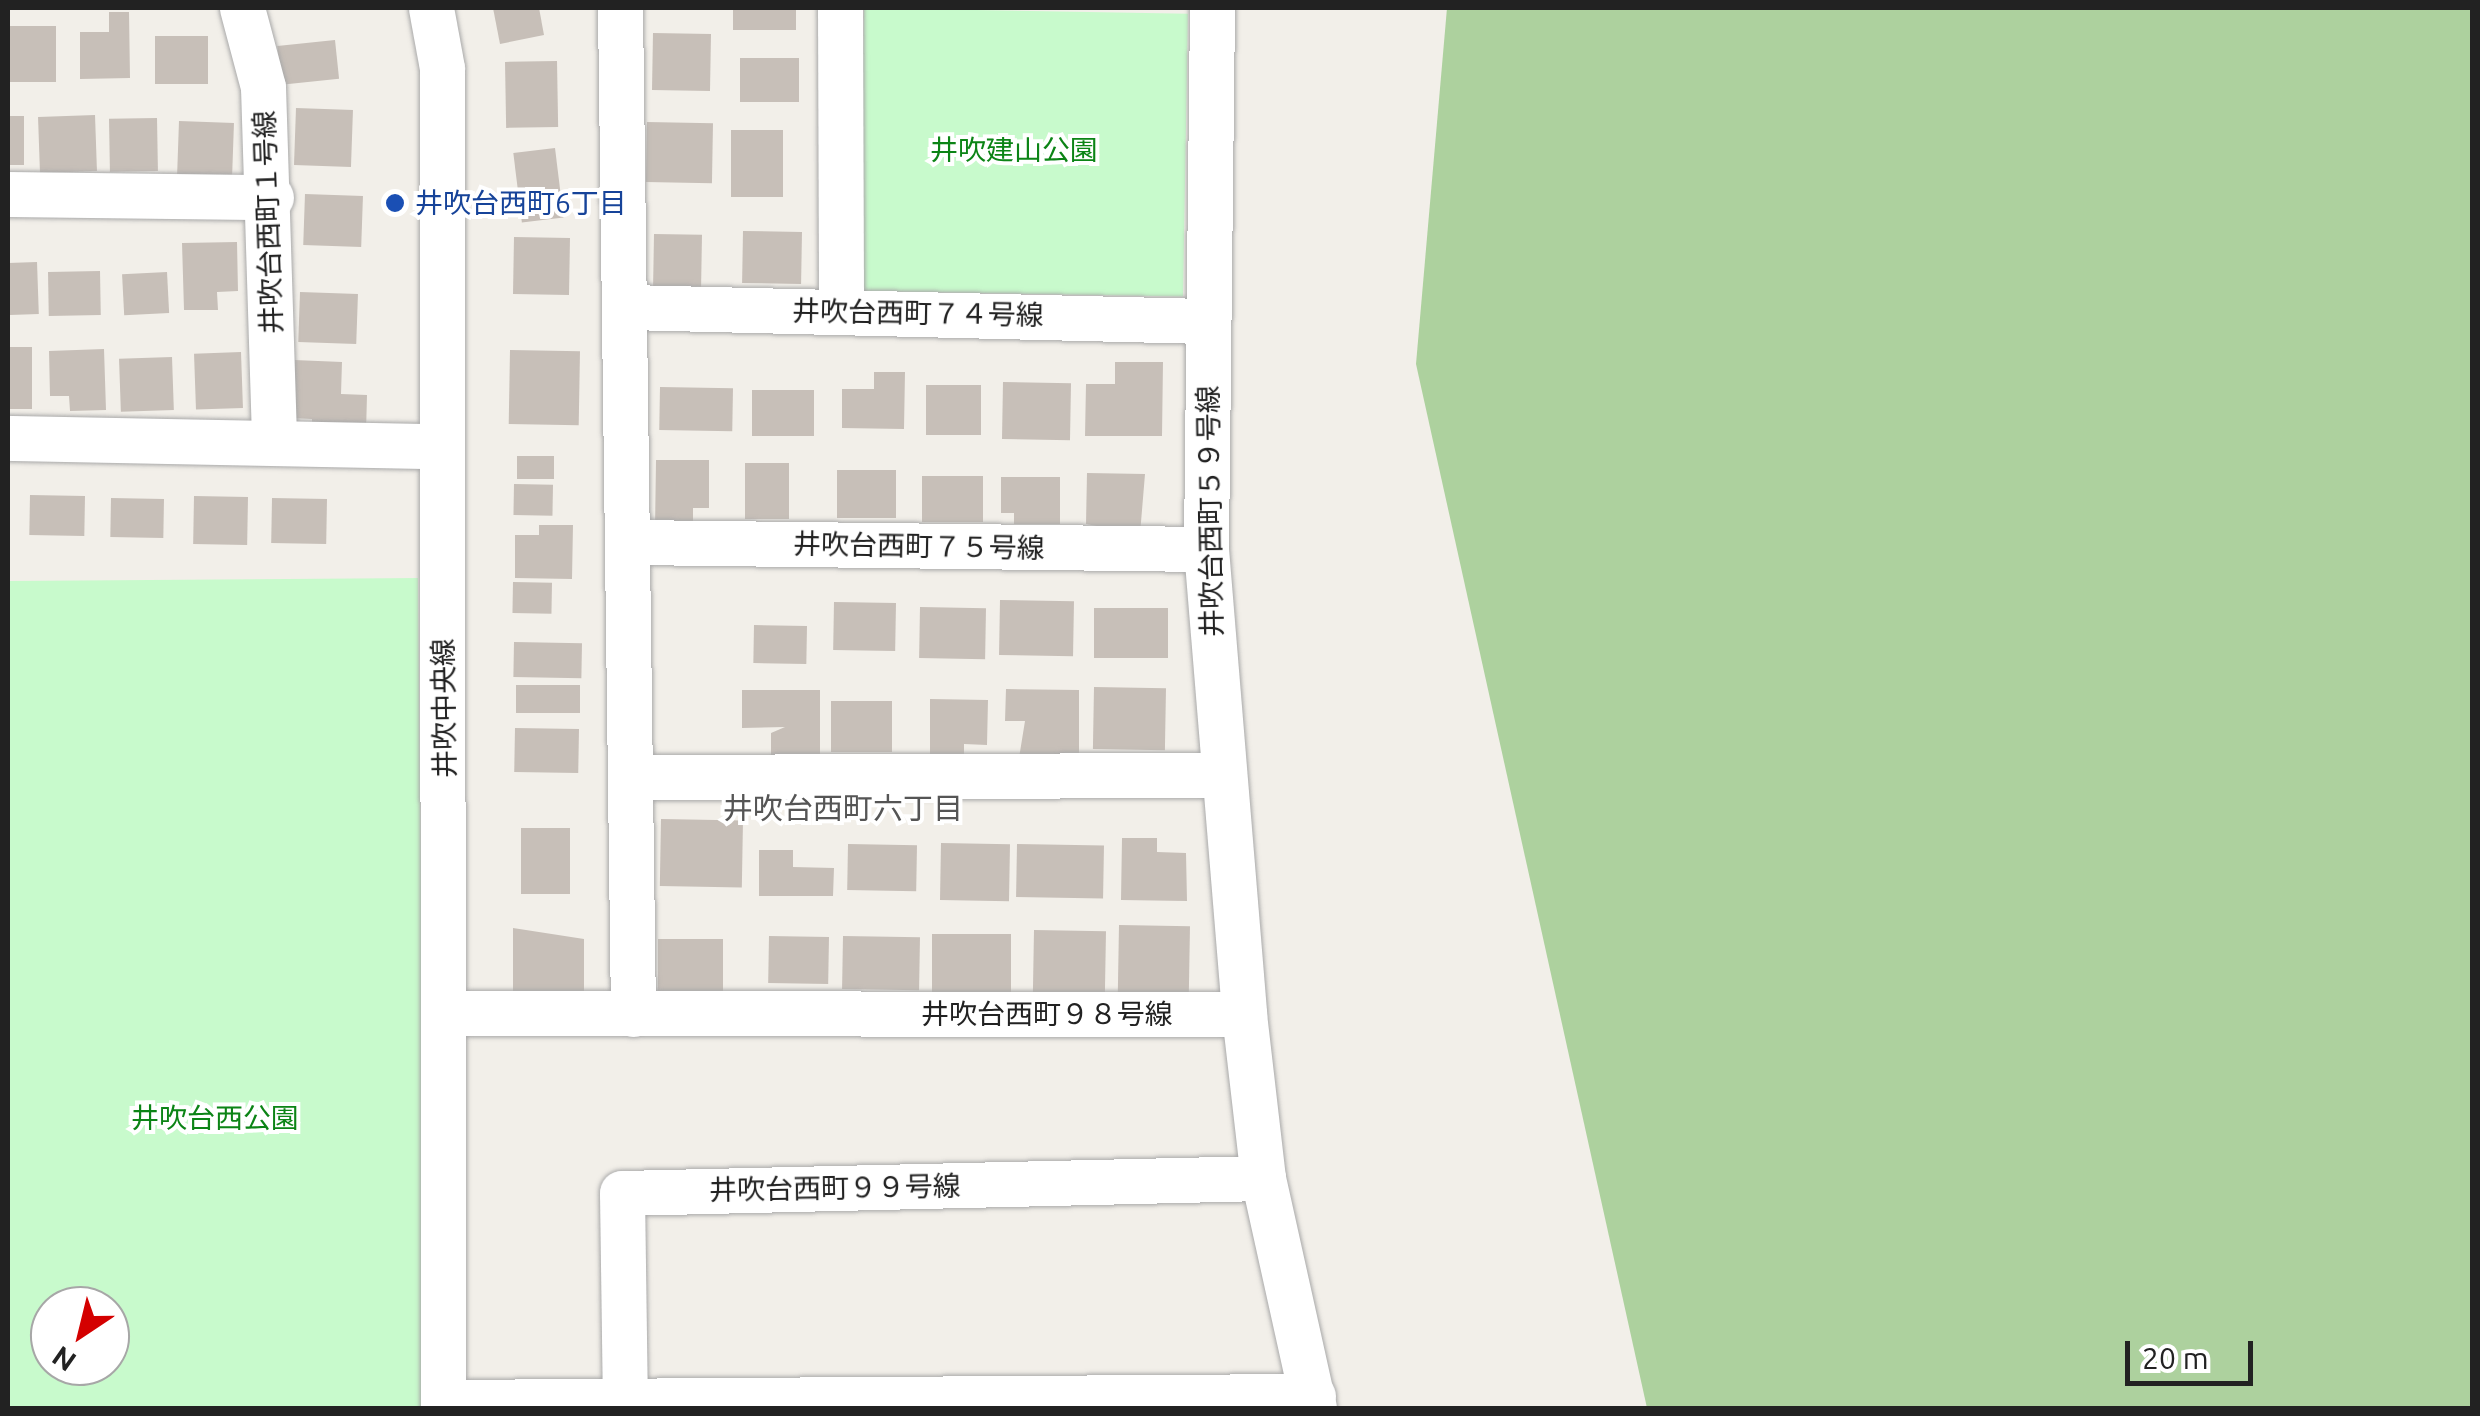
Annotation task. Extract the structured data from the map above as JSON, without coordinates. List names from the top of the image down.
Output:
{
  "streets": {
    "street": [
      "井吹台西町１号線",
      "井吹台西町７４号線",
      "井吹台西町５９号線",
      "井吹台西町７５号線",
      "井吹中央線",
      "井吹台西町９８号線",
      "井吹台西町９９号線"
    ]
  },
  "crossings": [
    ["井吹台西町７４号線", "井吹台西町５９号線"],
    ["井吹台西町５９号線", "井吹台西町７５号線"],
    ["井吹台西町５９号線", "井吹台西町９８号線"],
    ["井吹中央線", "井吹台西町９８号線"]
  ],
  "districts": ["井吹台西町六丁目"],
  "parks": ["井吹建山公園", "井吹台西公園"],
  "places": ["井吹台西町6丁目"],
  "scale_bar": "20 m",
  "north": "bottom left"
}
